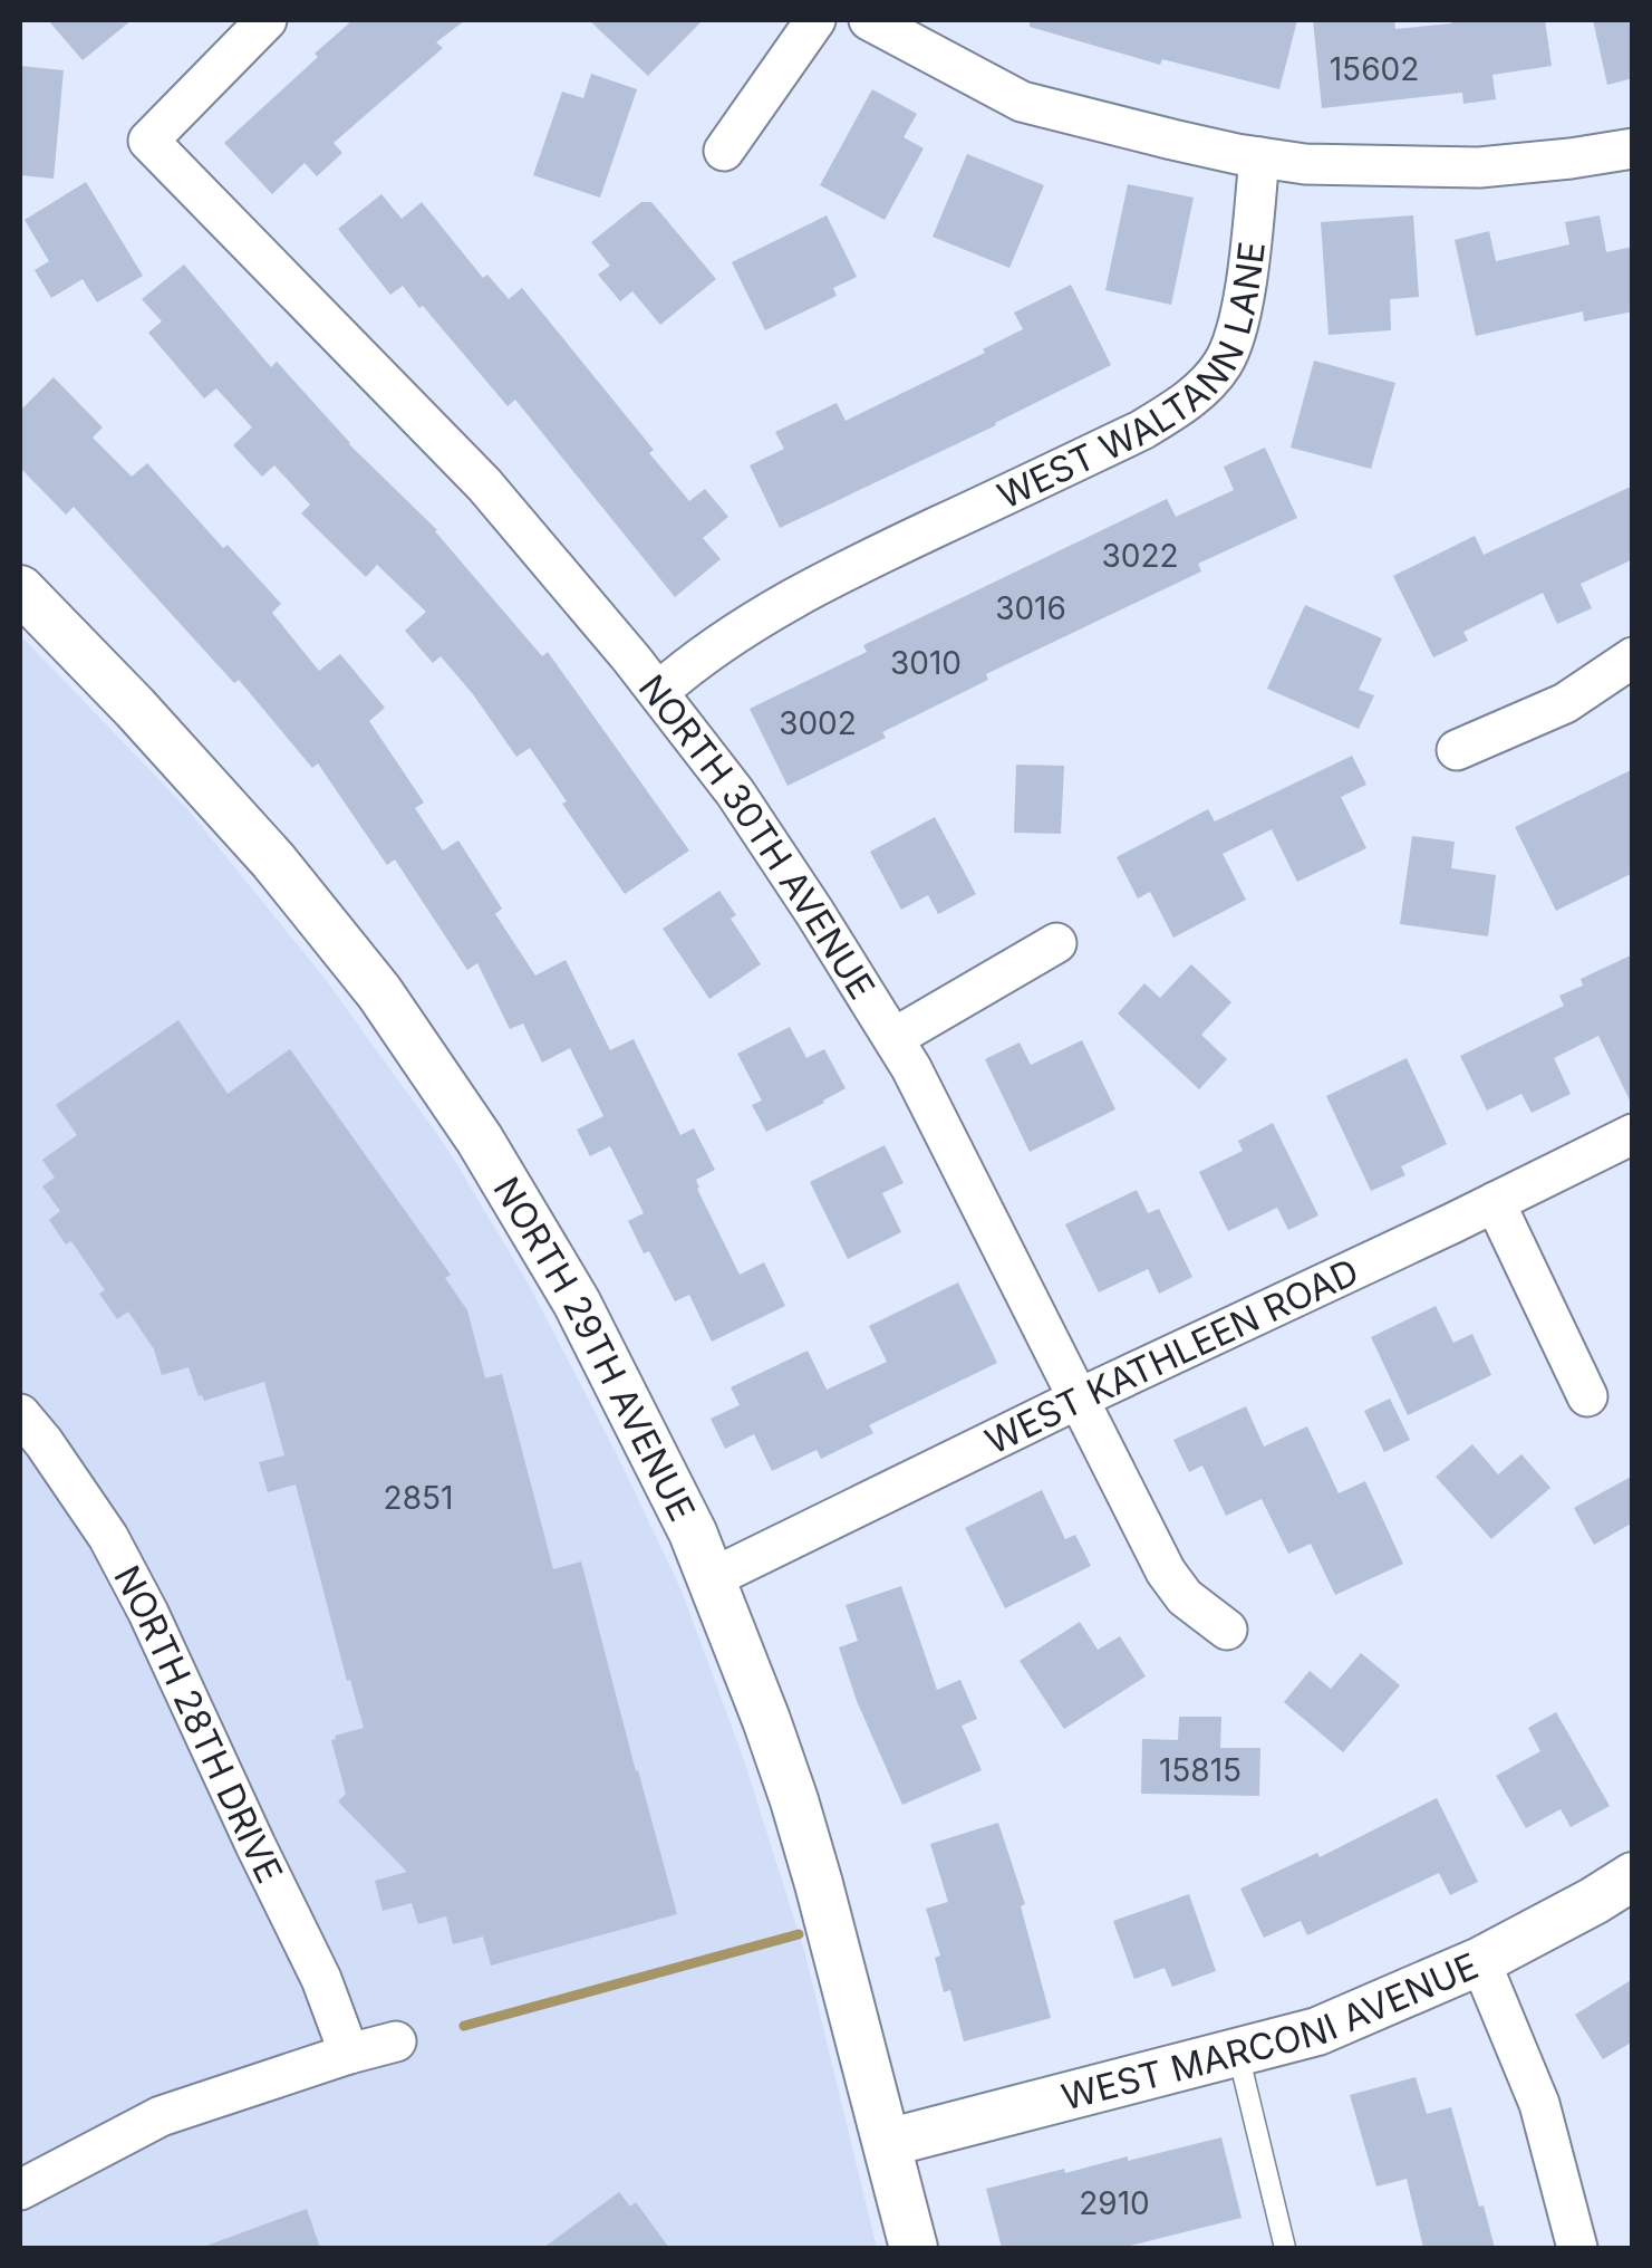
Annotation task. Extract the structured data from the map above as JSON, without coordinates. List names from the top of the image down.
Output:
{
  "streets": {
    "street": [
      "WEST WALTANN LANE",
      "NORTH 30TH AVENUE",
      "NORTH 29TH AVENUE",
      "WEST KATHLEEN ROAD",
      "NORTH 28TH DRIVE",
      "WEST MARCONI AVENUE"
    ]
  },
  "crossings": [
    ["WEST WALTANN LANE", "NORTH 30TH AVENUE"],
    ["NORTH 30TH AVENUE", "WEST KATHLEEN ROAD"],
    ["NORTH 29TH AVENUE", "WEST KATHLEEN ROAD"],
    ["NORTH 29TH AVENUE", "WEST MARCONI AVENUE"]
  ],
  "house_numbers": [
    "15602",
    "3022",
    "3016",
    "3010",
    "3002",
    "2851",
    "15815",
    "2910"
  ]
}
